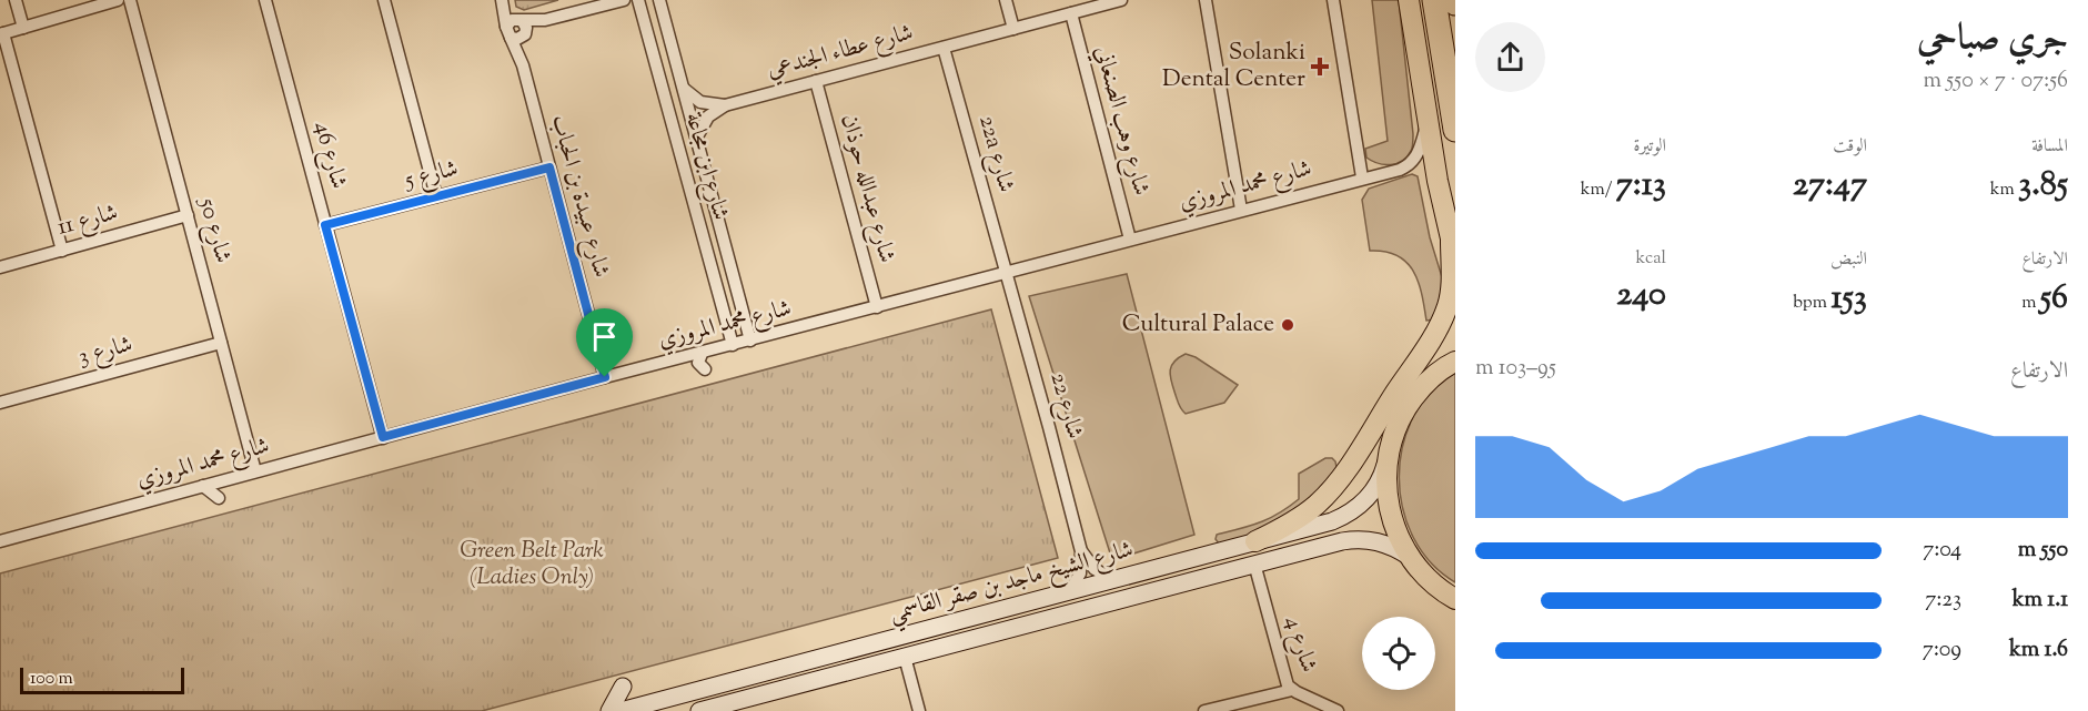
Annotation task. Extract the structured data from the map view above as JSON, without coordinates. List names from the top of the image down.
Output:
{
  "streets": {
    "main road": ["شارع الشيخ ماجد بن صقر القاسمي"],
    "street": [
      "شارع عطاء الجندعي",
      "شارع وهب الصنعاني",
      "22a شارع",
      "شارع 46",
      "شارع ابن مجاعة",
      "شارع 5",
      "شارع محمد المروزي",
      "شارع عبدالله حوذان",
      "شارع عبيدة بن الحباب",
      "شارع 11",
      "شارع 50",
      "شارع 3",
      "شارع 22",
      "شارع 4"
    ]
  },
  "crossings": [
    ["شارع عطاء الجندعي", "شارع وهب الصنعاني"],
    ["شارع عطاء الجندعي", "22a شارع"],
    ["شارع عطاء الجندعي", "شارع ابن مجاعة"],
    ["شارع عطاء الجندعي", "شارع عبدالله حوذان"],
    ["شارع وهب الصنعاني", "شارع محمد المروزي"],
    ["22a شارع", "شارع محمد المروزي"],
    ["22a شارع", "شارع 22"],
    ["شارع 46", "شارع 5"],
    ["شارع 46", "شارع محمد المروزي"],
    ["شارع ابن مجاعة", "شارع محمد المروزي"],
    ["شارع 5", "شارع عبيدة بن الحباب"],
    ["شارع محمد المروزي", "شارع عبدالله حوذان"],
    ["شارع محمد المروزي", "شارع عبيدة بن الحباب"],
    ["شارع محمد المروزي", "شارع 50"],
    ["شارع محمد المروزي", "شارع 22"],
    ["شارع 11", "شارع 50"],
    ["شارع 50", "شارع 3"],
    ["شارع 22", "شارع الشيخ ماجد بن صقر القاسمي"],
    ["شارع الشيخ ماجد بن صقر القاسمي", "شارع 4"]
  ],
  "parks": ["Green Belt Park (Ladies Only)"],
  "places": {
    "health": ["Solanki Dental Center"],
    "other": ["Cultural Palace"]
  },
  "scale_bar": "100 m",
  "page": {
    "heading": ["جري صباحي", "07:56 · 7 × 550 m"],
    "stats": [
      ["المسافة", "3.85 km"],
      ["الوقت", "27:47"],
      ["الوتيرة", "7:13 /km"],
      ["الارتفاع", "56 m"],
      ["النبض", "153 bpm"],
      ["kcal", "240"]
    ],
    "chart": ["الارتفاع", "95–103 m"],
    "list": [
      {
        "name": "550 m",
        "note": "7:04"
      },
      {
        "name": "1.1 km",
        "note": "7:23"
      },
      {
        "name": "1.6 km",
        "note": "7:09"
      }
    ],
    "scale": "100 m"
  }
}
